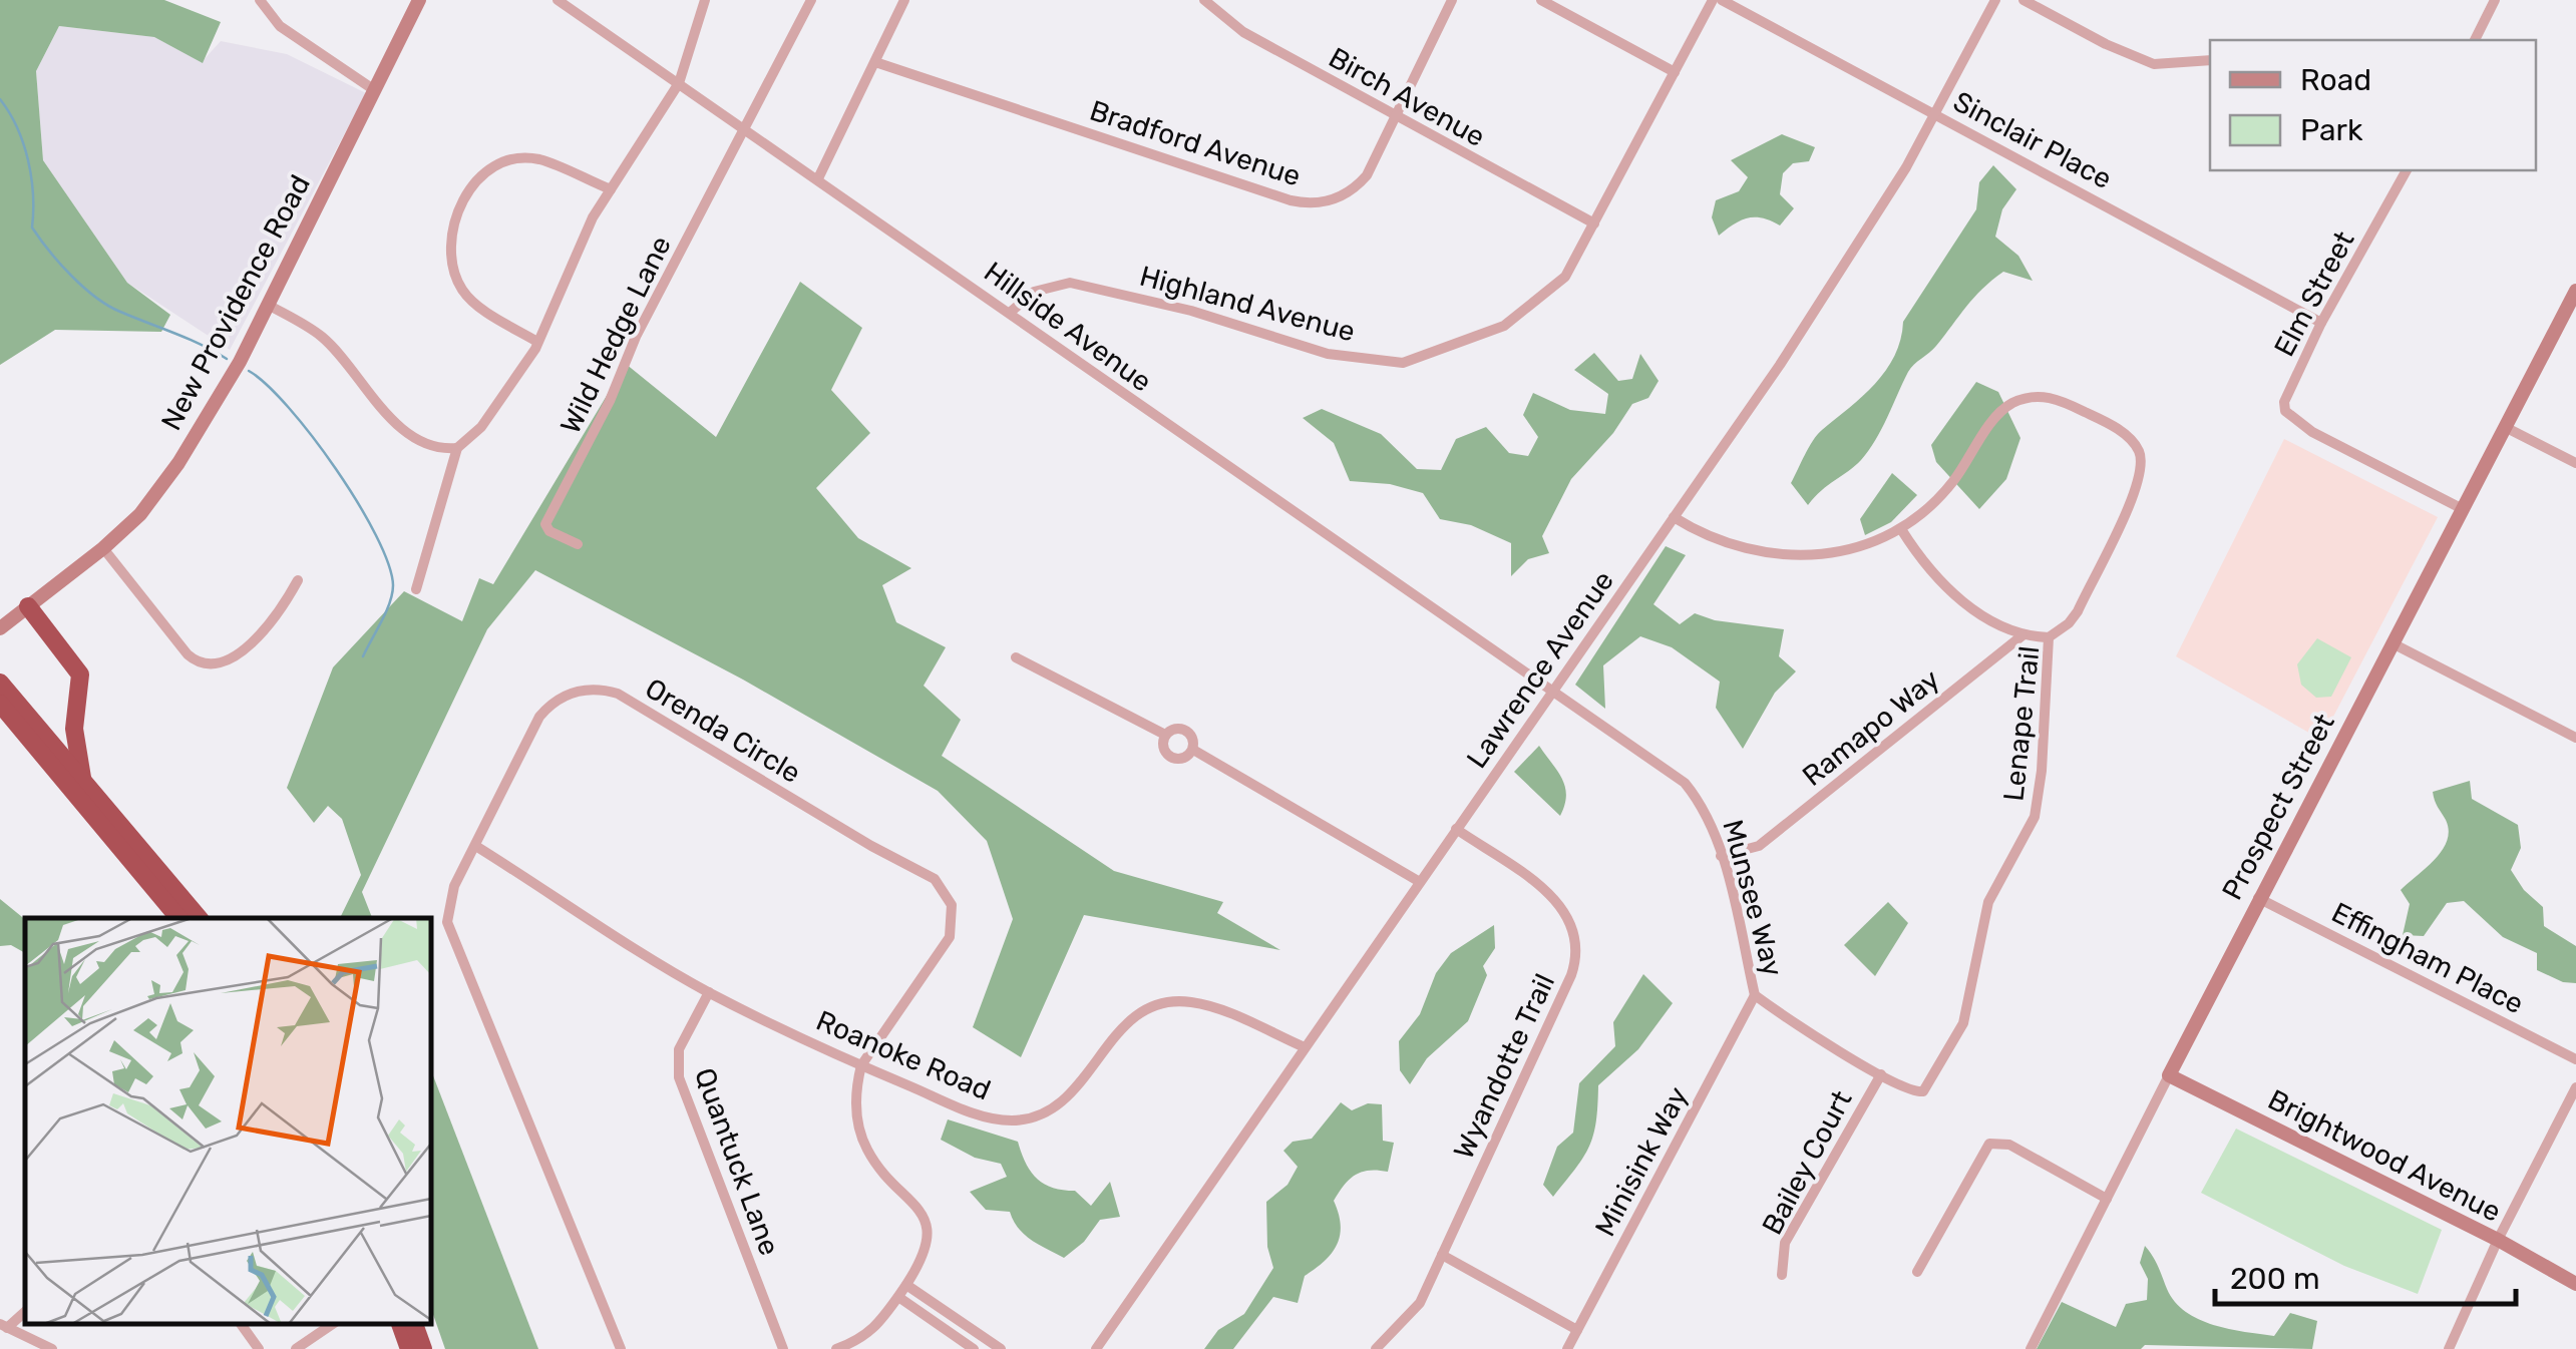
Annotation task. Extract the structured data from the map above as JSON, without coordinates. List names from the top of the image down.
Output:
{
  "streets": {
    "street": [
      "Birch Avenue",
      "Sinclair Place",
      "Bradford Avenue",
      "Elm Street",
      "New Providence Road",
      "Highland Avenue",
      "Hillside Avenue",
      "Wild Hedge Lane",
      "Lawrence Avenue",
      "Lenape Trail",
      "Ramapo Way",
      "Orenda Circle",
      "Prospect Street",
      "Munsee Way",
      "Effingham Place",
      "Roanoke Road",
      "Wyandotte Trail",
      "Brightwood Avenue",
      "Quantuck Lane",
      "Minisink Way",
      "Bailey Court"
    ]
  },
  "crossings": [
    ["Birch Avenue", "Bradford Avenue"],
    ["Birch Avenue", "Highland Avenue"],
    ["Sinclair Place", "Elm Street"],
    ["Sinclair Place", "Lawrence Avenue"],
    ["Elm Street", "Prospect Street"],
    ["Highland Avenue", "Hillside Avenue"],
    ["Hillside Avenue", "Wild Hedge Lane"],
    ["Hillside Avenue", "Lawrence Avenue"],
    ["Hillside Avenue", "Munsee Way"],
    ["Lawrence Avenue", "Munsee Way"],
    ["Lawrence Avenue", "Roanoke Road"],
    ["Lawrence Avenue", "Wyandotte Trail"],
    ["Lenape Trail", "Ramapo Way"],
    ["Lenape Trail", "Munsee Way"],
    ["Ramapo Way", "Munsee Way"],
    ["Orenda Circle", "Roanoke Road"],
    ["Prospect Street", "Effingham Place"],
    ["Prospect Street", "Brightwood Avenue"],
    ["Munsee Way", "Minisink Way"],
    ["Munsee Way", "Bailey Court"],
    ["Roanoke Road", "Quantuck Lane"]
  ],
  "legend": ["Road", "Park"],
  "scale_bar": "200 m"
}
